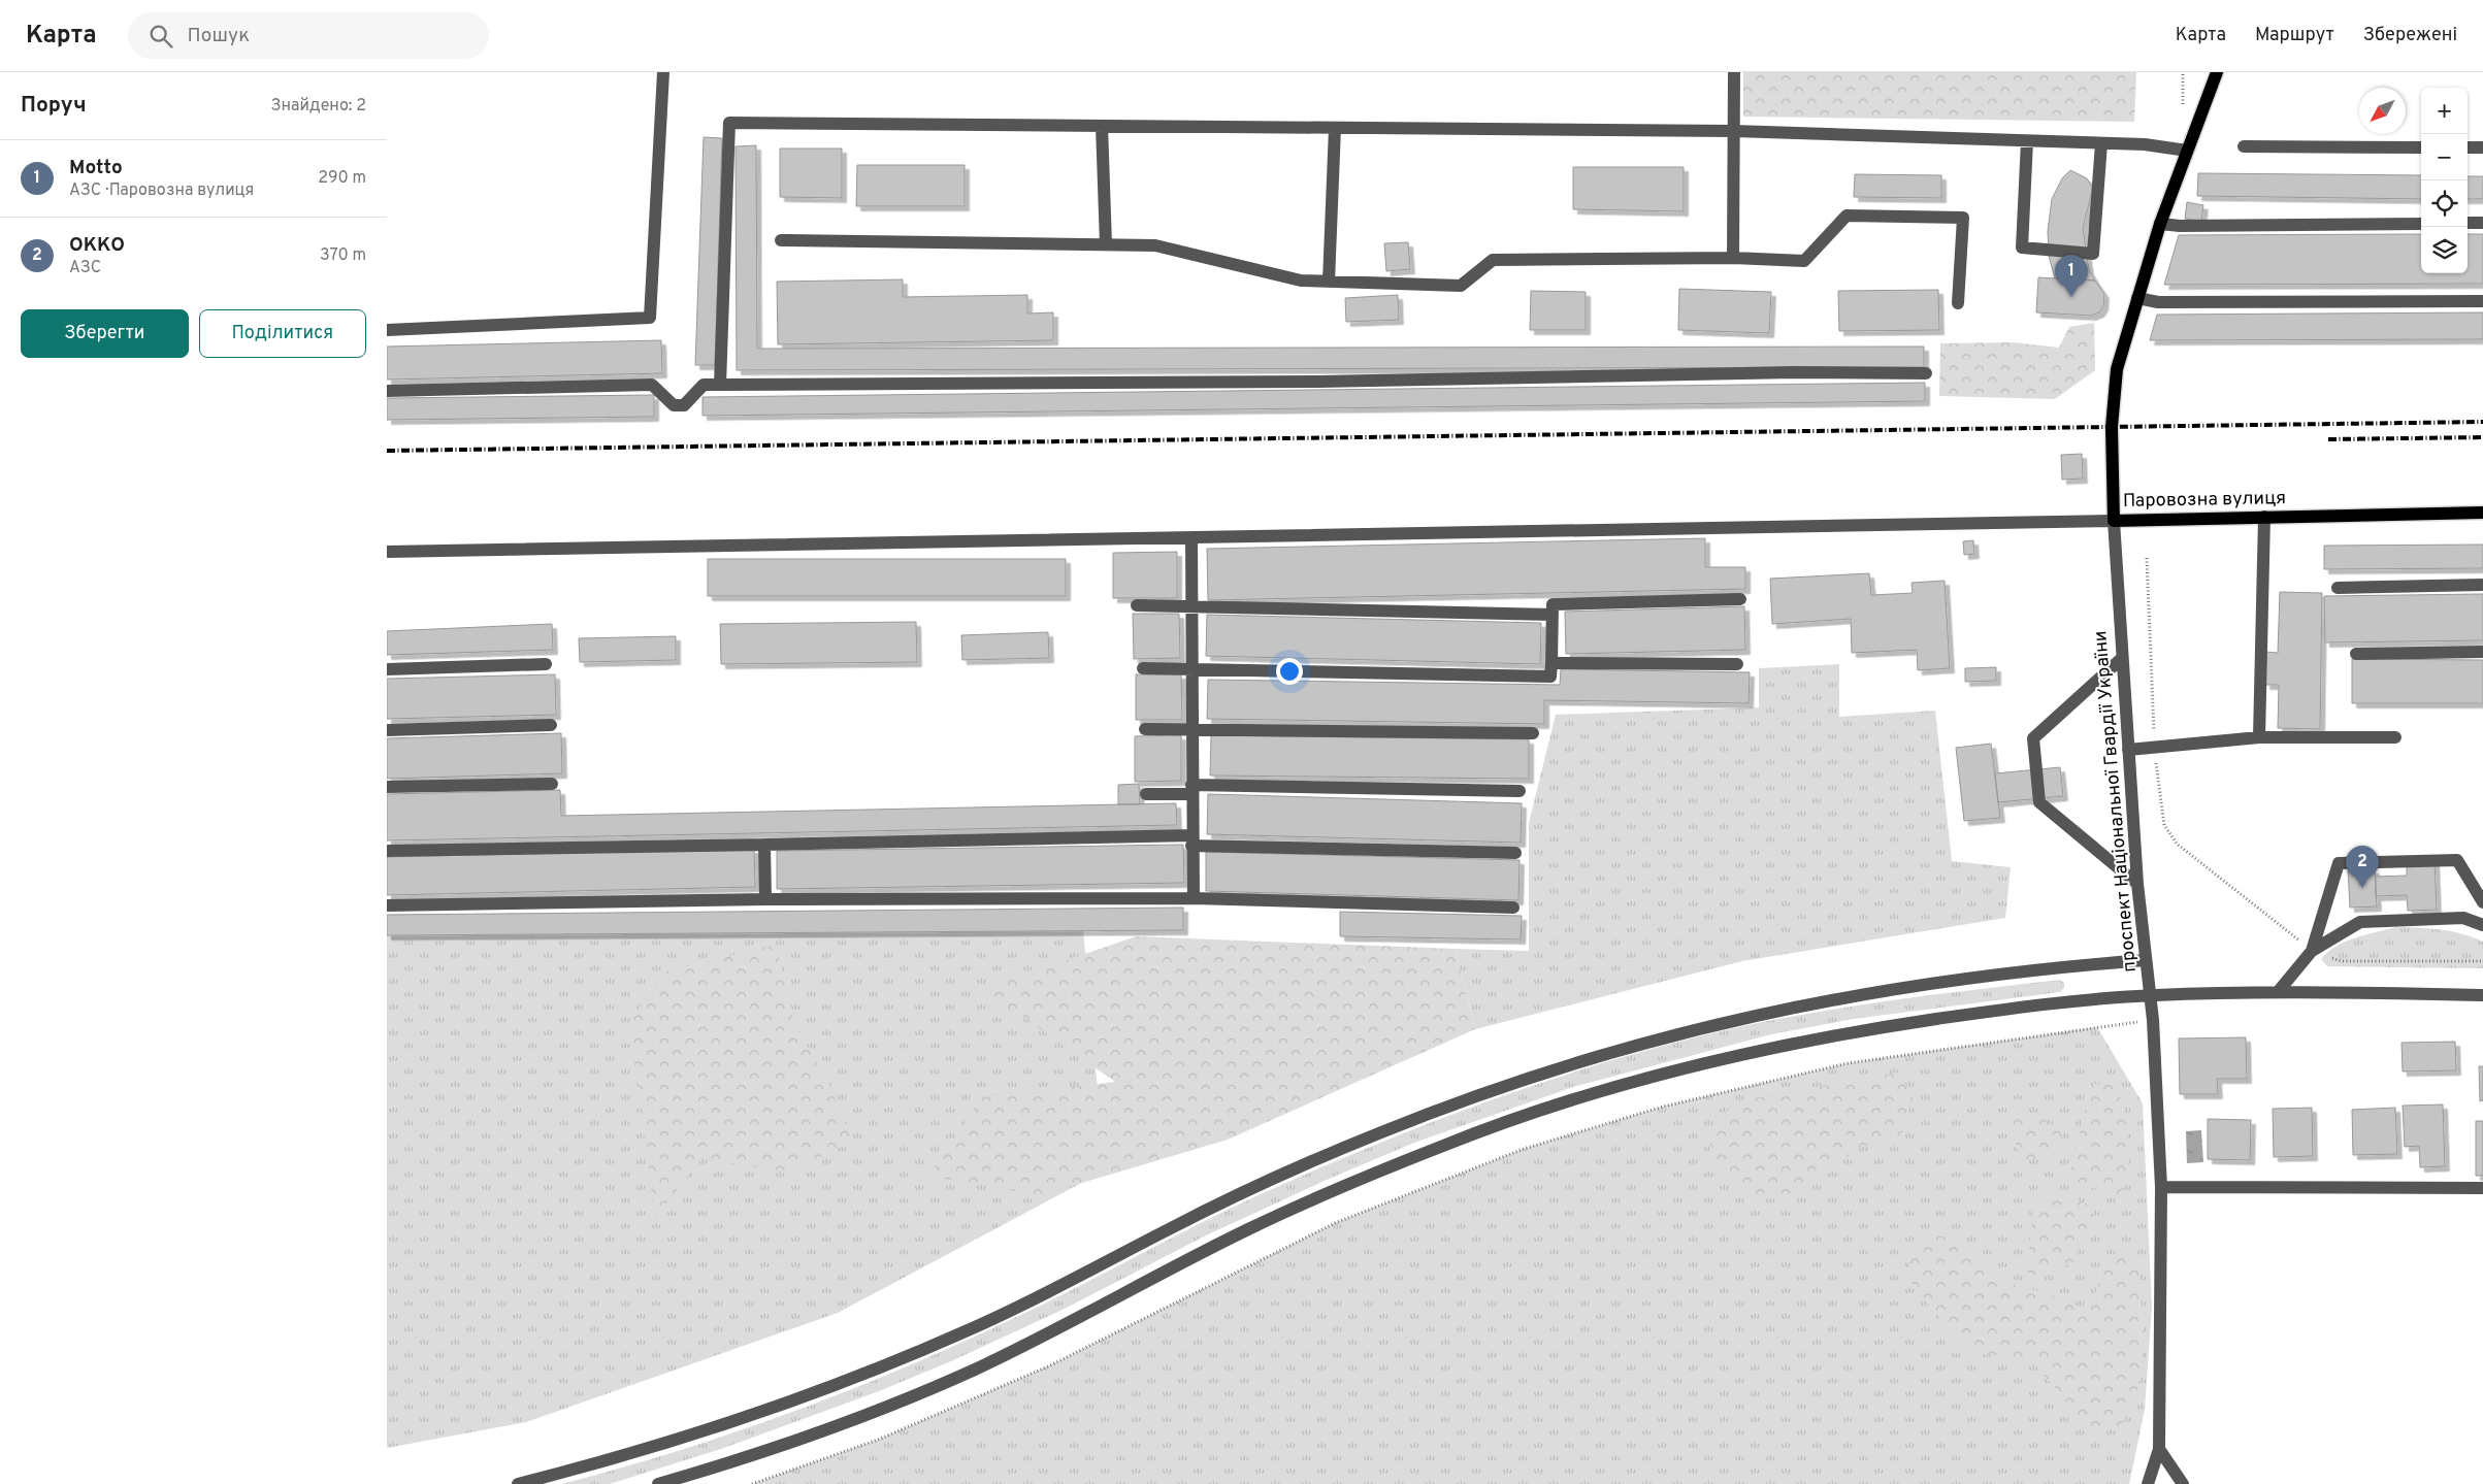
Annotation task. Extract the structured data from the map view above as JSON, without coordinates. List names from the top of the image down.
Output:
{
  "streets": {
    "main road": ["Паровозна вулиця"],
    "street": ["проспект Національної Гвардії України"]
  },
  "crossings": [
    ["Паровозна вулиця", "проспект Національної Гвардії України"]
  ],
  "north": "bottom left",
  "page": {
    "header": "Карта",
    "search": "Пошук",
    "nav": ["Карта", "Маршрут", "Збережені"],
    "heading": ["Поруч", "Знайдено: 2"],
    "map_buttons": ["+", "−"],
    "list": [
      {
        "mark": "1",
        "name": "Motto",
        "note": "АЗС · Паровозна вулиця",
        "value": "290 m"
      },
      {
        "mark": "2",
        "name": "ОККО",
        "note": "АЗС",
        "value": "370 m"
      }
    ],
    "pins": ["1", "2"],
    "buttons": ["Зберегти", "Поділитися"]
  }
}
